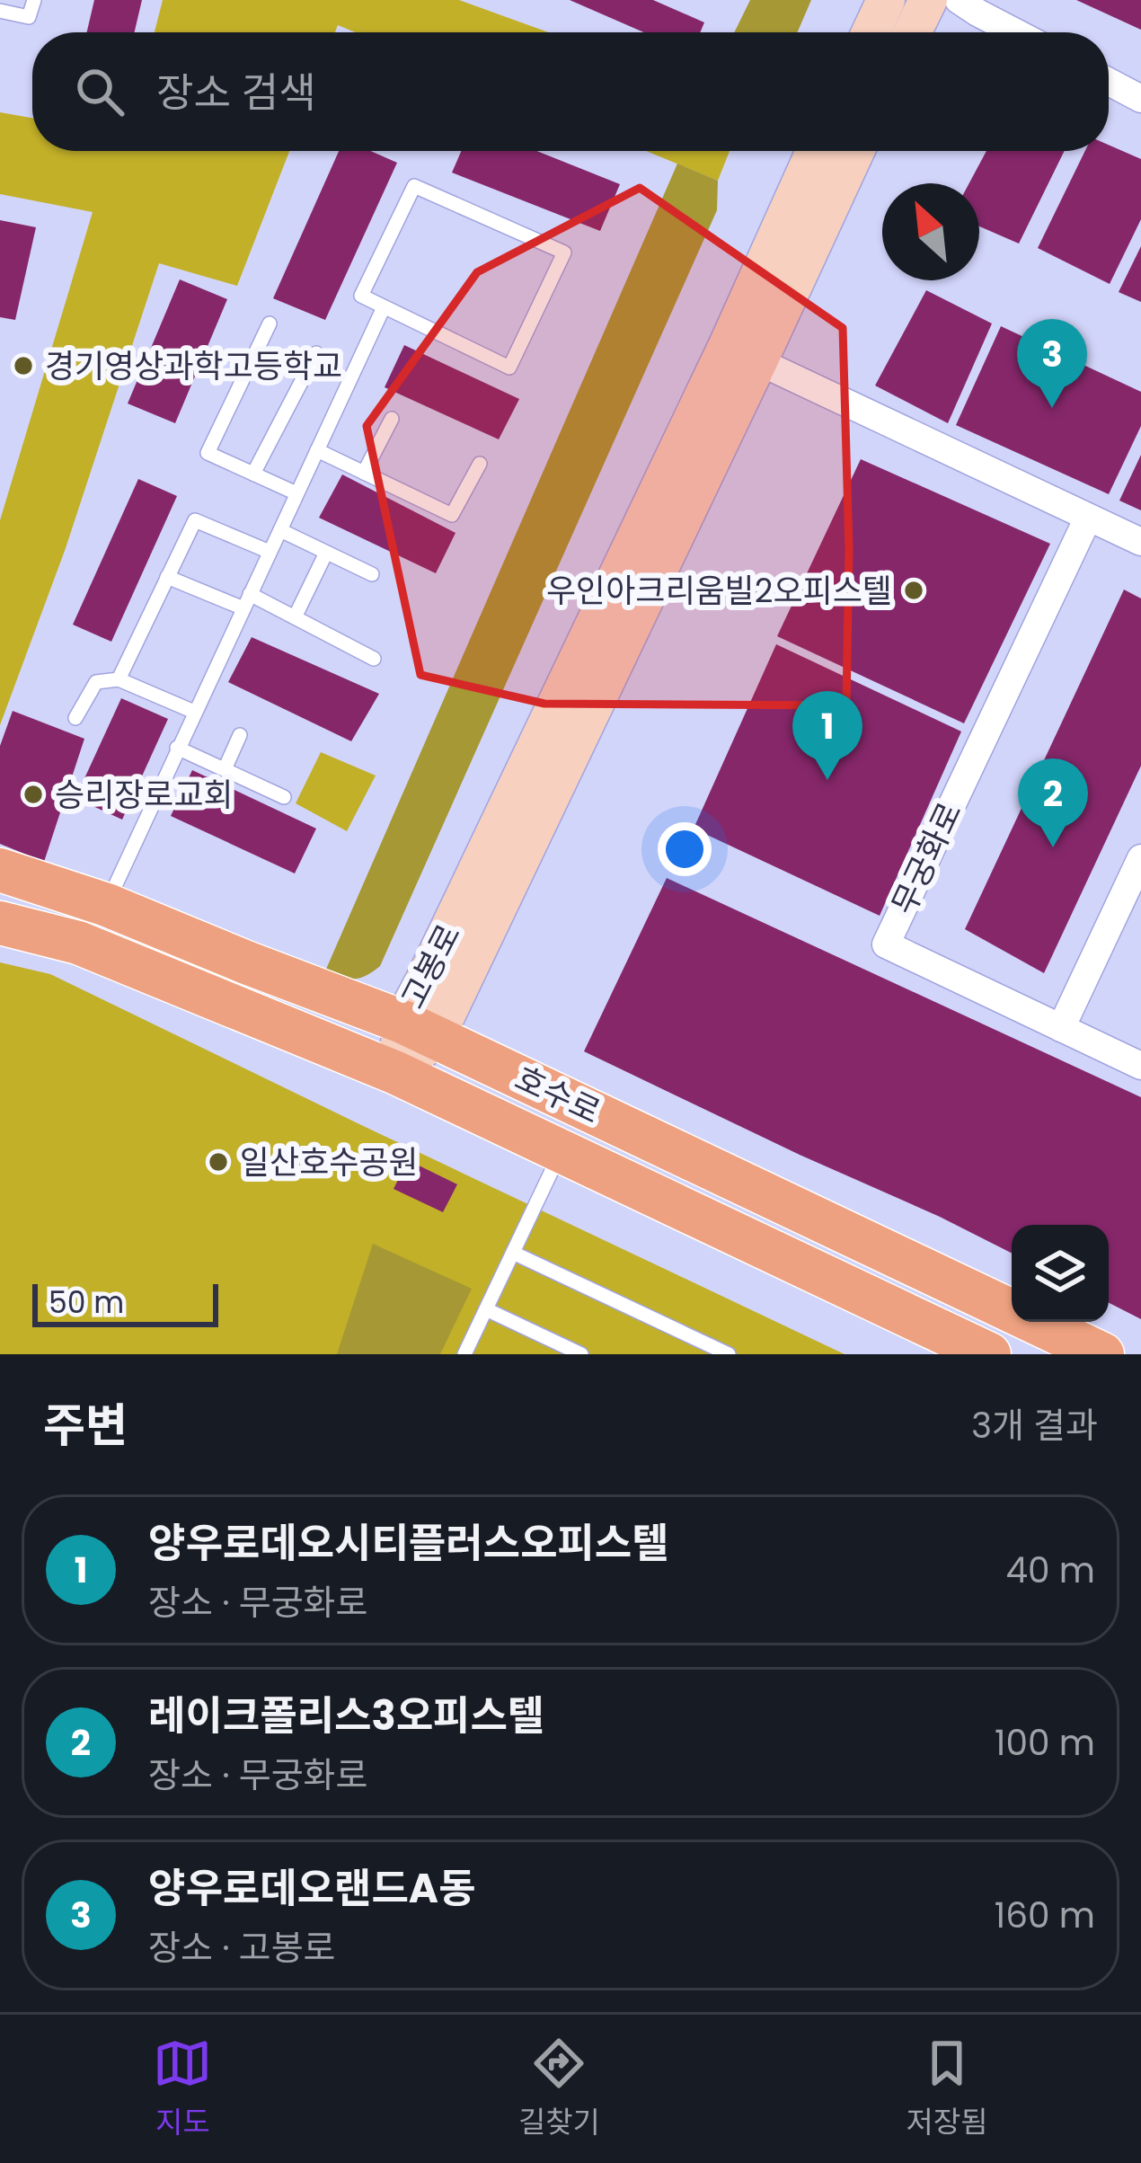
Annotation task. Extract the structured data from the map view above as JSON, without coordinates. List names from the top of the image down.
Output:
{
  "streets": {
    "main road": ["고봉로", "호수로"],
    "street": ["무궁화로"]
  },
  "crossings": [
    ["고봉로", "호수로"]
  ],
  "places": [
    "경기영상과학고등학교",
    "우인아크리움빌2오피스텔",
    "승리장로교회",
    "일산호수공원"
  ],
  "scale_bar": "50 m",
  "north": "top left",
  "page": {
    "search": "장소 검색",
    "pins": ["3", "1", "2"],
    "scale": "50 m",
    "heading": ["주변", "3개 결과"],
    "list": [
      {
        "mark": "1",
        "name": "양우로데오시티플러스오피스텔",
        "note": "장소 · 무궁화로",
        "value": "40 m"
      },
      {
        "mark": "2",
        "name": "레이크폴리스3오피스텔",
        "note": "장소 · 무궁화로",
        "value": "100 m"
      },
      {
        "mark": "3",
        "name": "양우로데오랜드A동",
        "note": "장소 · 고봉로",
        "value": "160 m"
      }
    ],
    "nav": ["지도", "길찾기", "저장됨"]
  }
}
